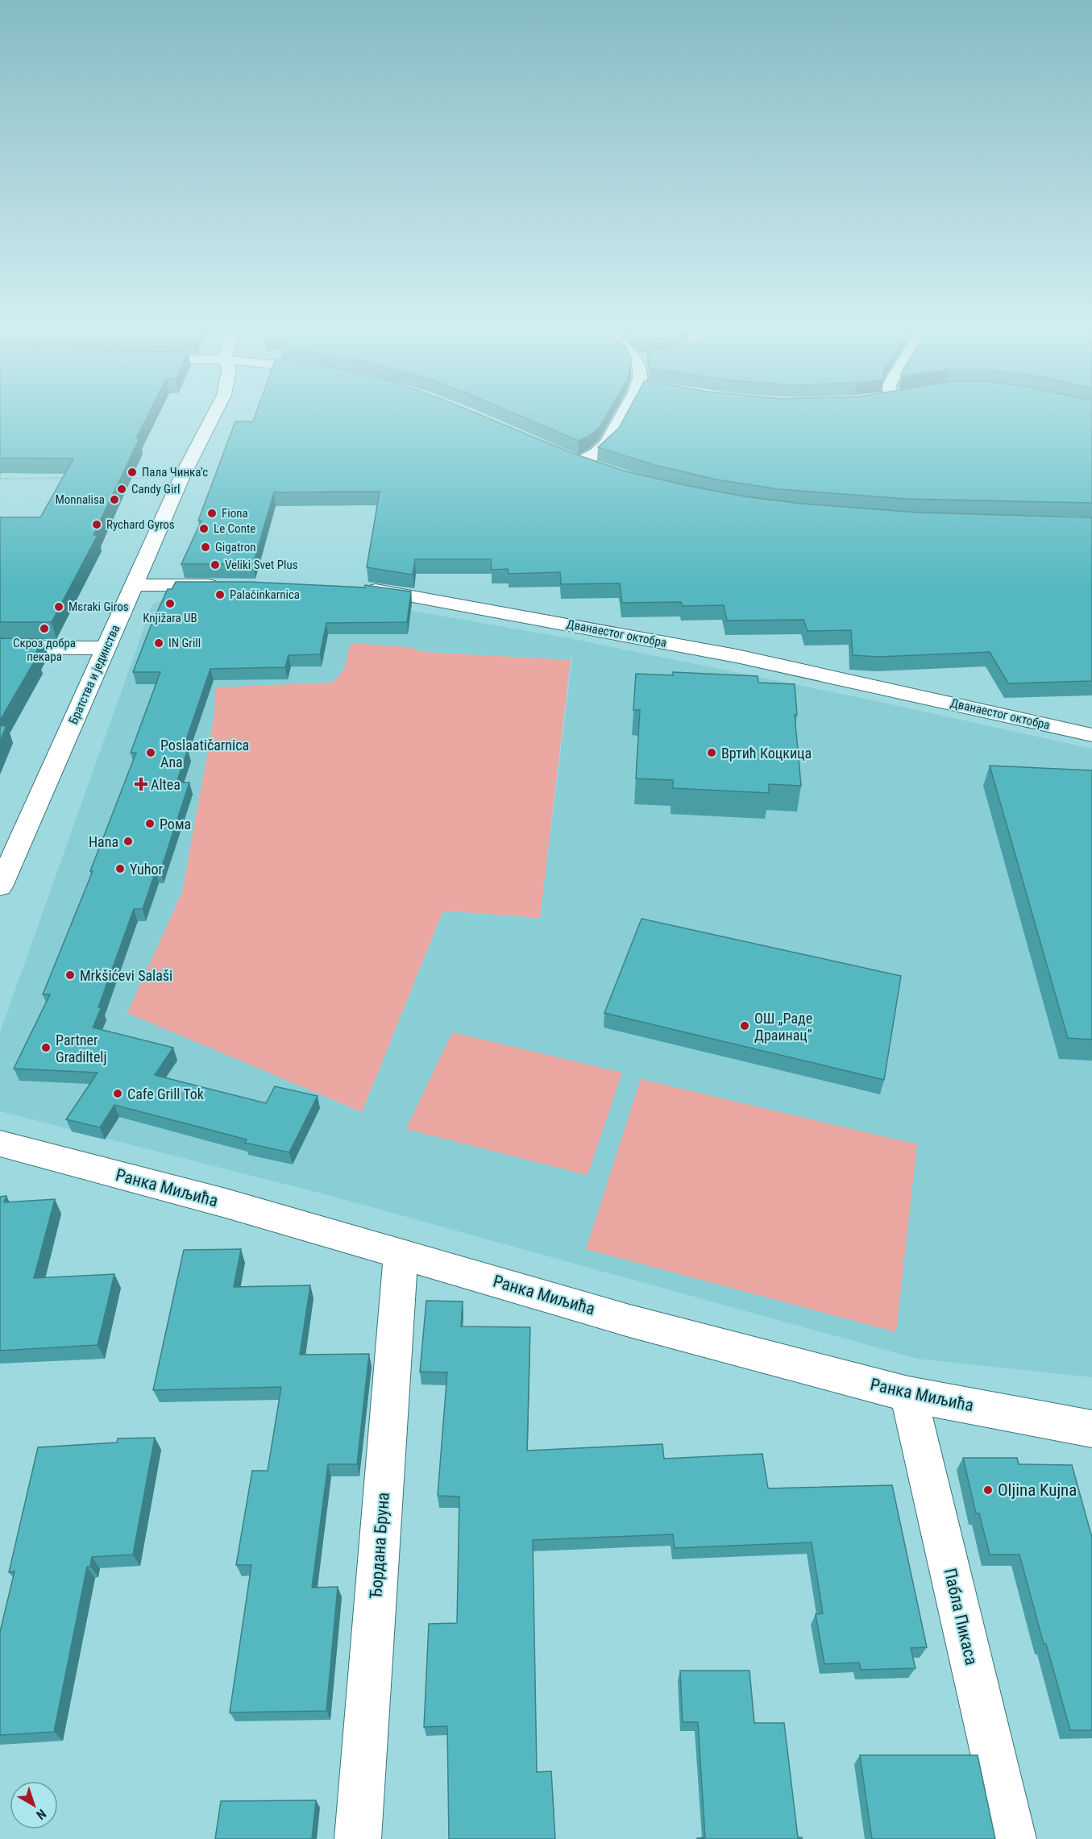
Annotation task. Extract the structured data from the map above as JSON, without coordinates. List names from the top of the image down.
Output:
{
  "streets": {
    "street": [
      "Дванаестог октобра",
      "Братства и јединства",
      "Ранка Миљића",
      "Ђордана Бруна",
      "Пабла Пикаса"
    ]
  },
  "crossings": [
    ["Ранка Миљића", "Ђордана Бруна"],
    ["Ранка Миљића", "Пабла Пикаса"]
  ],
  "places": {
    "other": [
      "Пала Чинка'с",
      "Candy Girl",
      "Monnalisa",
      "Fiona",
      "Rychard Gyros",
      "Le Conte",
      "Gigatron",
      "Veliki Svet Plus",
      "Palačinkarnica",
      "Knjižara UB",
      "Mεraki Giros",
      "Скроз добра пекара",
      "IN Grill",
      "Poslaatičarnica Ana",
      "Вртић Коцкица",
      "Рома",
      "Hana",
      "Yuhor",
      "Mrkšićevi Salaši",
      "ОШ „Раде Драинац”",
      "Partner Gradiltelj",
      "Cafe Grill Tok",
      "Oljina Kujna"
    ],
    "health": ["Altea"]
  },
  "north": "bottom right"
}
